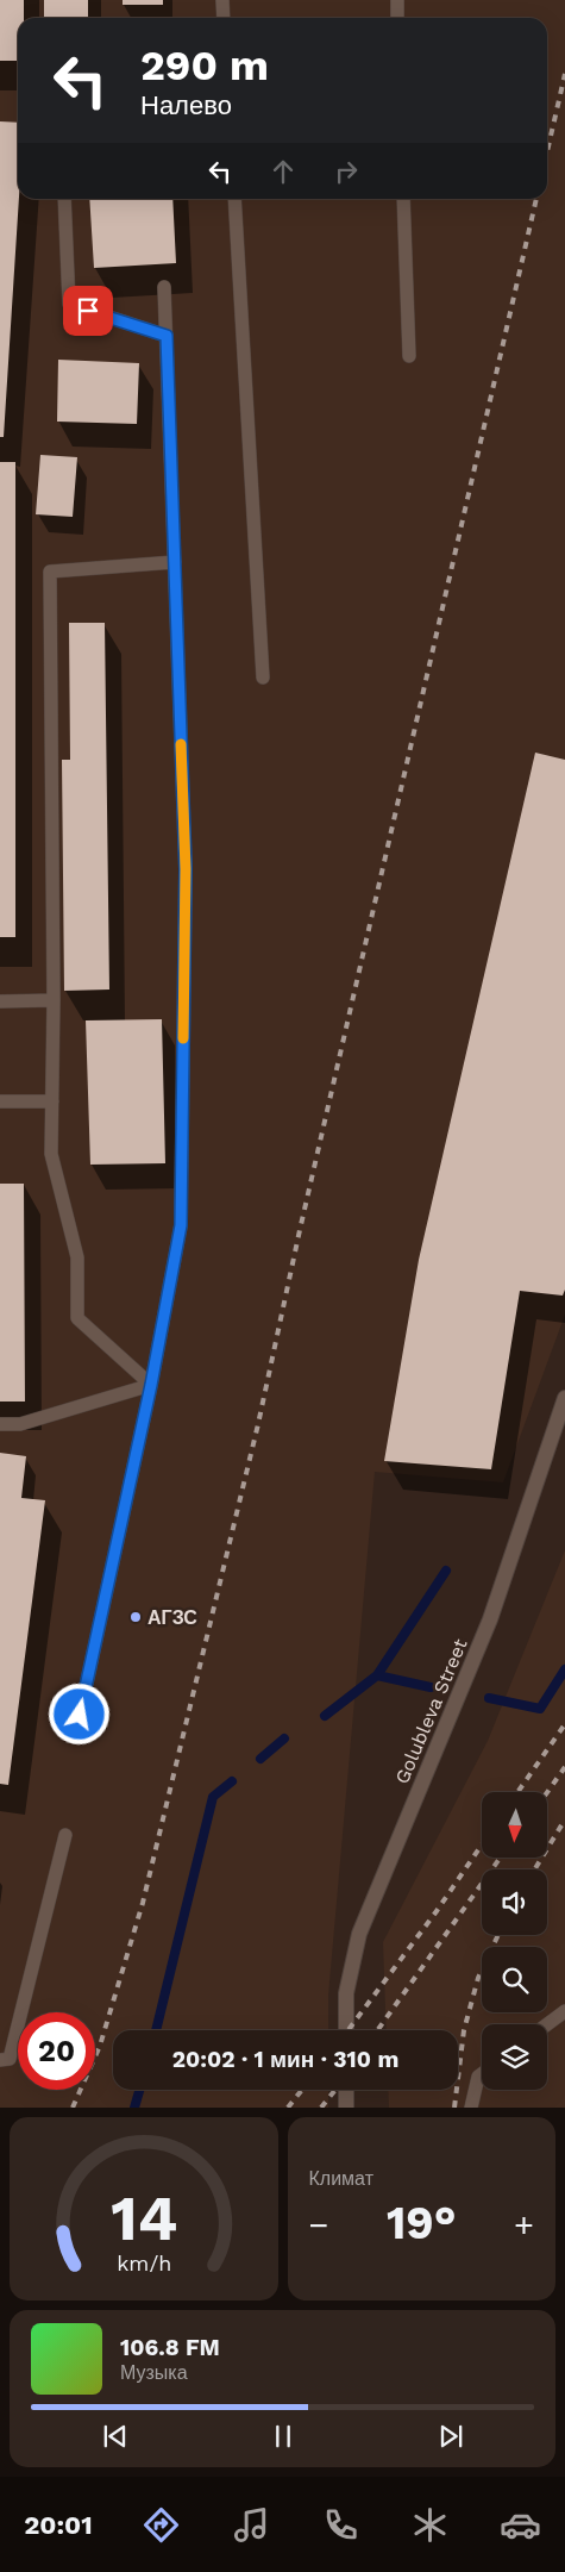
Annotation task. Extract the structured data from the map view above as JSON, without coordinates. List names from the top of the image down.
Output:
{
  "streets": {
    "street": ["Golubleva Street"]
  },
  "places": ["АГЗС"],
  "north": "bottom",
  "page": {
    "turn": ["290 m", "Налево"],
    "limit": "20",
    "trip": "20:02 · 1 мин · 310 m",
    "tile": "Климат",
    "heat": ["−", "19°", "+"],
    "song": ["106.8 FM", "Музыка"],
    "tabs": "20:01",
    "gauge": ["14", "km/h"]
  }
}
